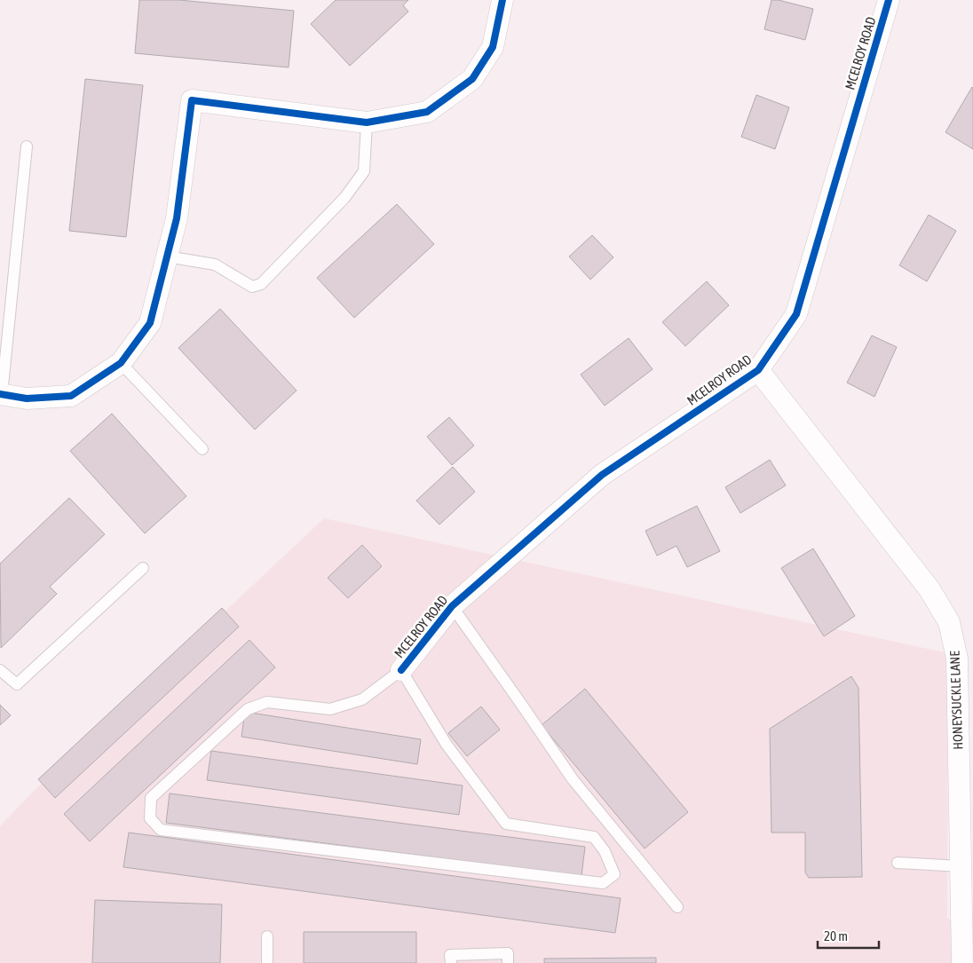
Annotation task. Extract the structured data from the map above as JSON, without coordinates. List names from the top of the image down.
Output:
{
  "streets": {
    "street": ["MCELROY ROAD", "HONEYSUCKLE LANE"]
  },
  "crossings": [
    ["MCELROY ROAD", "HONEYSUCKLE LANE"]
  ],
  "scale_bar": "20 m"
}
